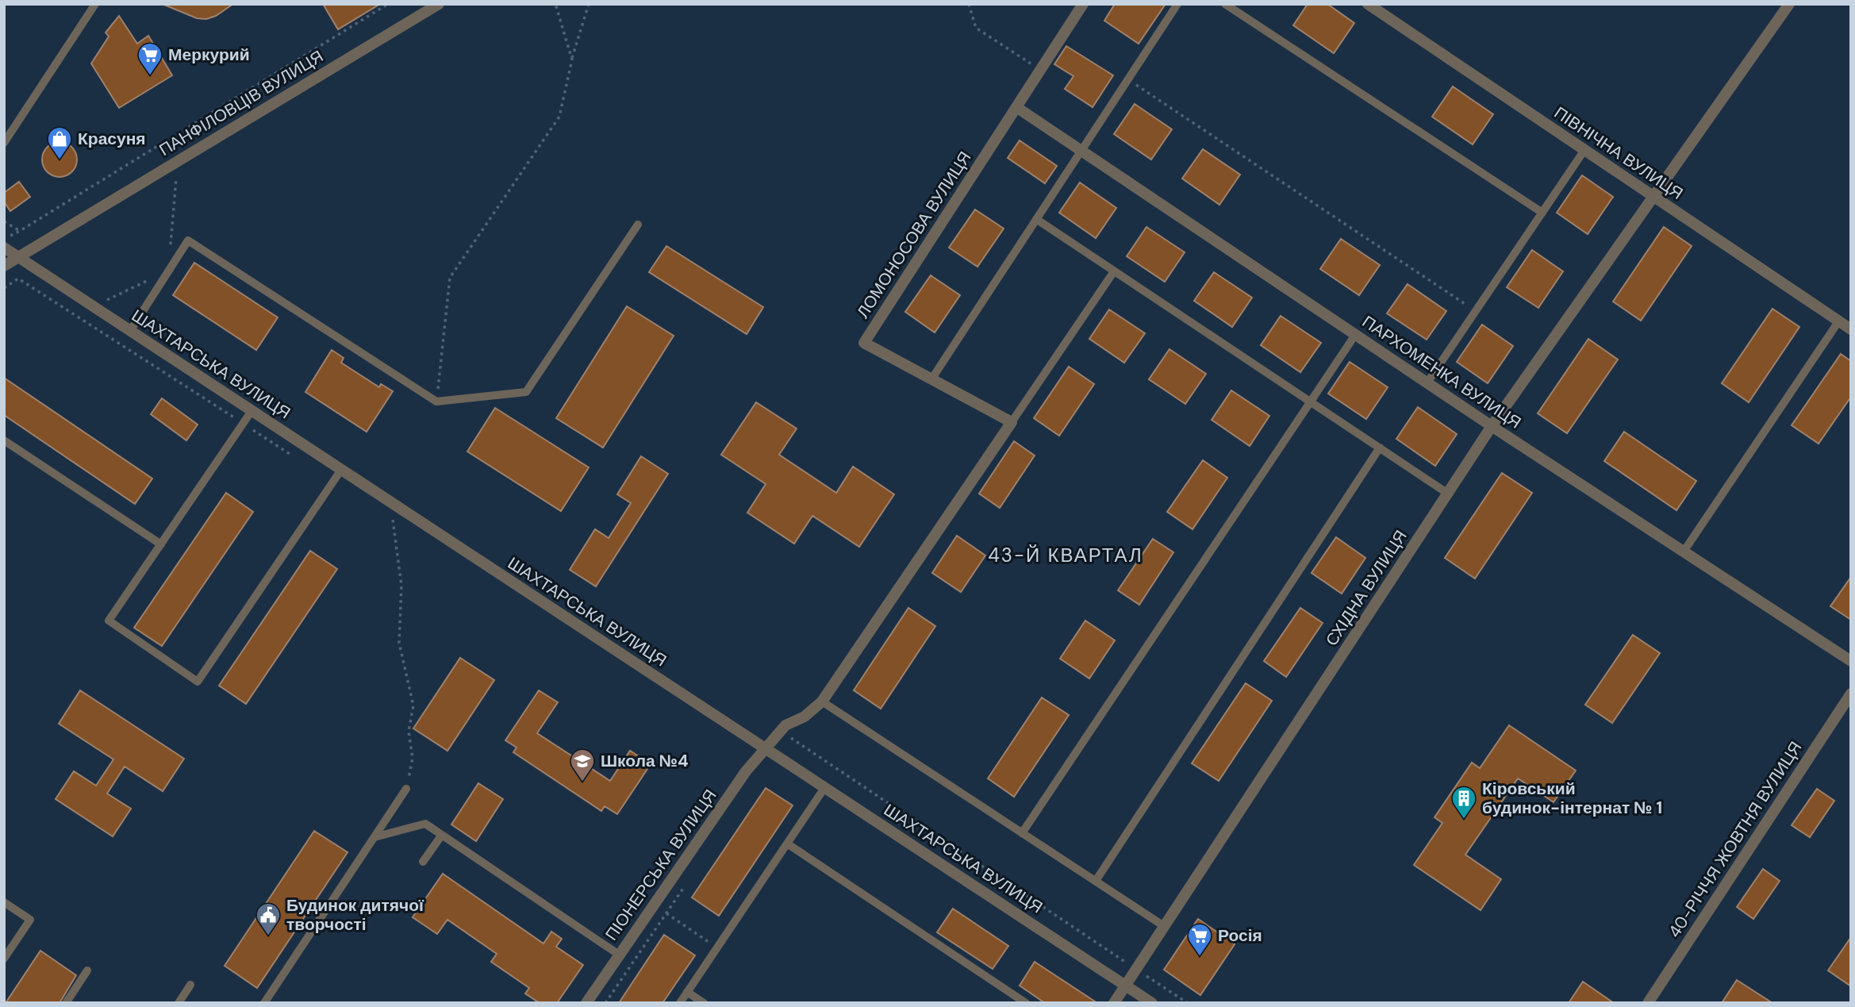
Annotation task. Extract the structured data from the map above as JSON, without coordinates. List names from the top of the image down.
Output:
{
  "streets": {
    "street": [
      "ПАНФІЛОВЦІВ ВУЛИЦЯ",
      "ПІВНІЧНА ВУЛИЦЯ",
      "ЛОМОНОСОВА ВУЛИЦЯ",
      "ШАХТАРСЬКА ВУЛИЦЯ",
      "ПАРХОМЕНКА ВУЛИЦЯ",
      "СХІДНА ВУЛИЦЯ",
      "40-РІЧЧЯ ЖОВТНЯ ВУЛИЦЯ",
      "ПІОНЕРСЬКА ВУЛИЦЯ"
    ]
  },
  "crossings": [
    ["ПАНФІЛОВЦІВ ВУЛИЦЯ", "ШАХТАРСЬКА ВУЛИЦЯ"],
    ["ПІВНІЧНА ВУЛИЦЯ", "СХІДНА ВУЛИЦЯ"],
    ["ЛОМОНОСОВА ВУЛИЦЯ", "ПАРХОМЕНКА ВУЛИЦЯ"],
    ["ЛОМОНОСОВА ВУЛИЦЯ", "ПІОНЕРСЬКА ВУЛИЦЯ"],
    ["ШАХТАРСЬКА ВУЛИЦЯ", "СХІДНА ВУЛИЦЯ"],
    ["ШАХТАРСЬКА ВУЛИЦЯ", "ПІОНЕРСЬКА ВУЛИЦЯ"],
    ["ПАРХОМЕНКА ВУЛИЦЯ", "СХІДНА ВУЛИЦЯ"]
  ],
  "districts": ["43-Й КВАРТАЛ"],
  "places": {
    "supermarket": ["Меркурий", "Росія"],
    "shop": ["Красуня"],
    "school or university": ["Школа №4"],
    "building": ["Кіровський будинок-інтернат № 1"],
    "public building": ["Будинок дитячої творчості"]
  }
}
